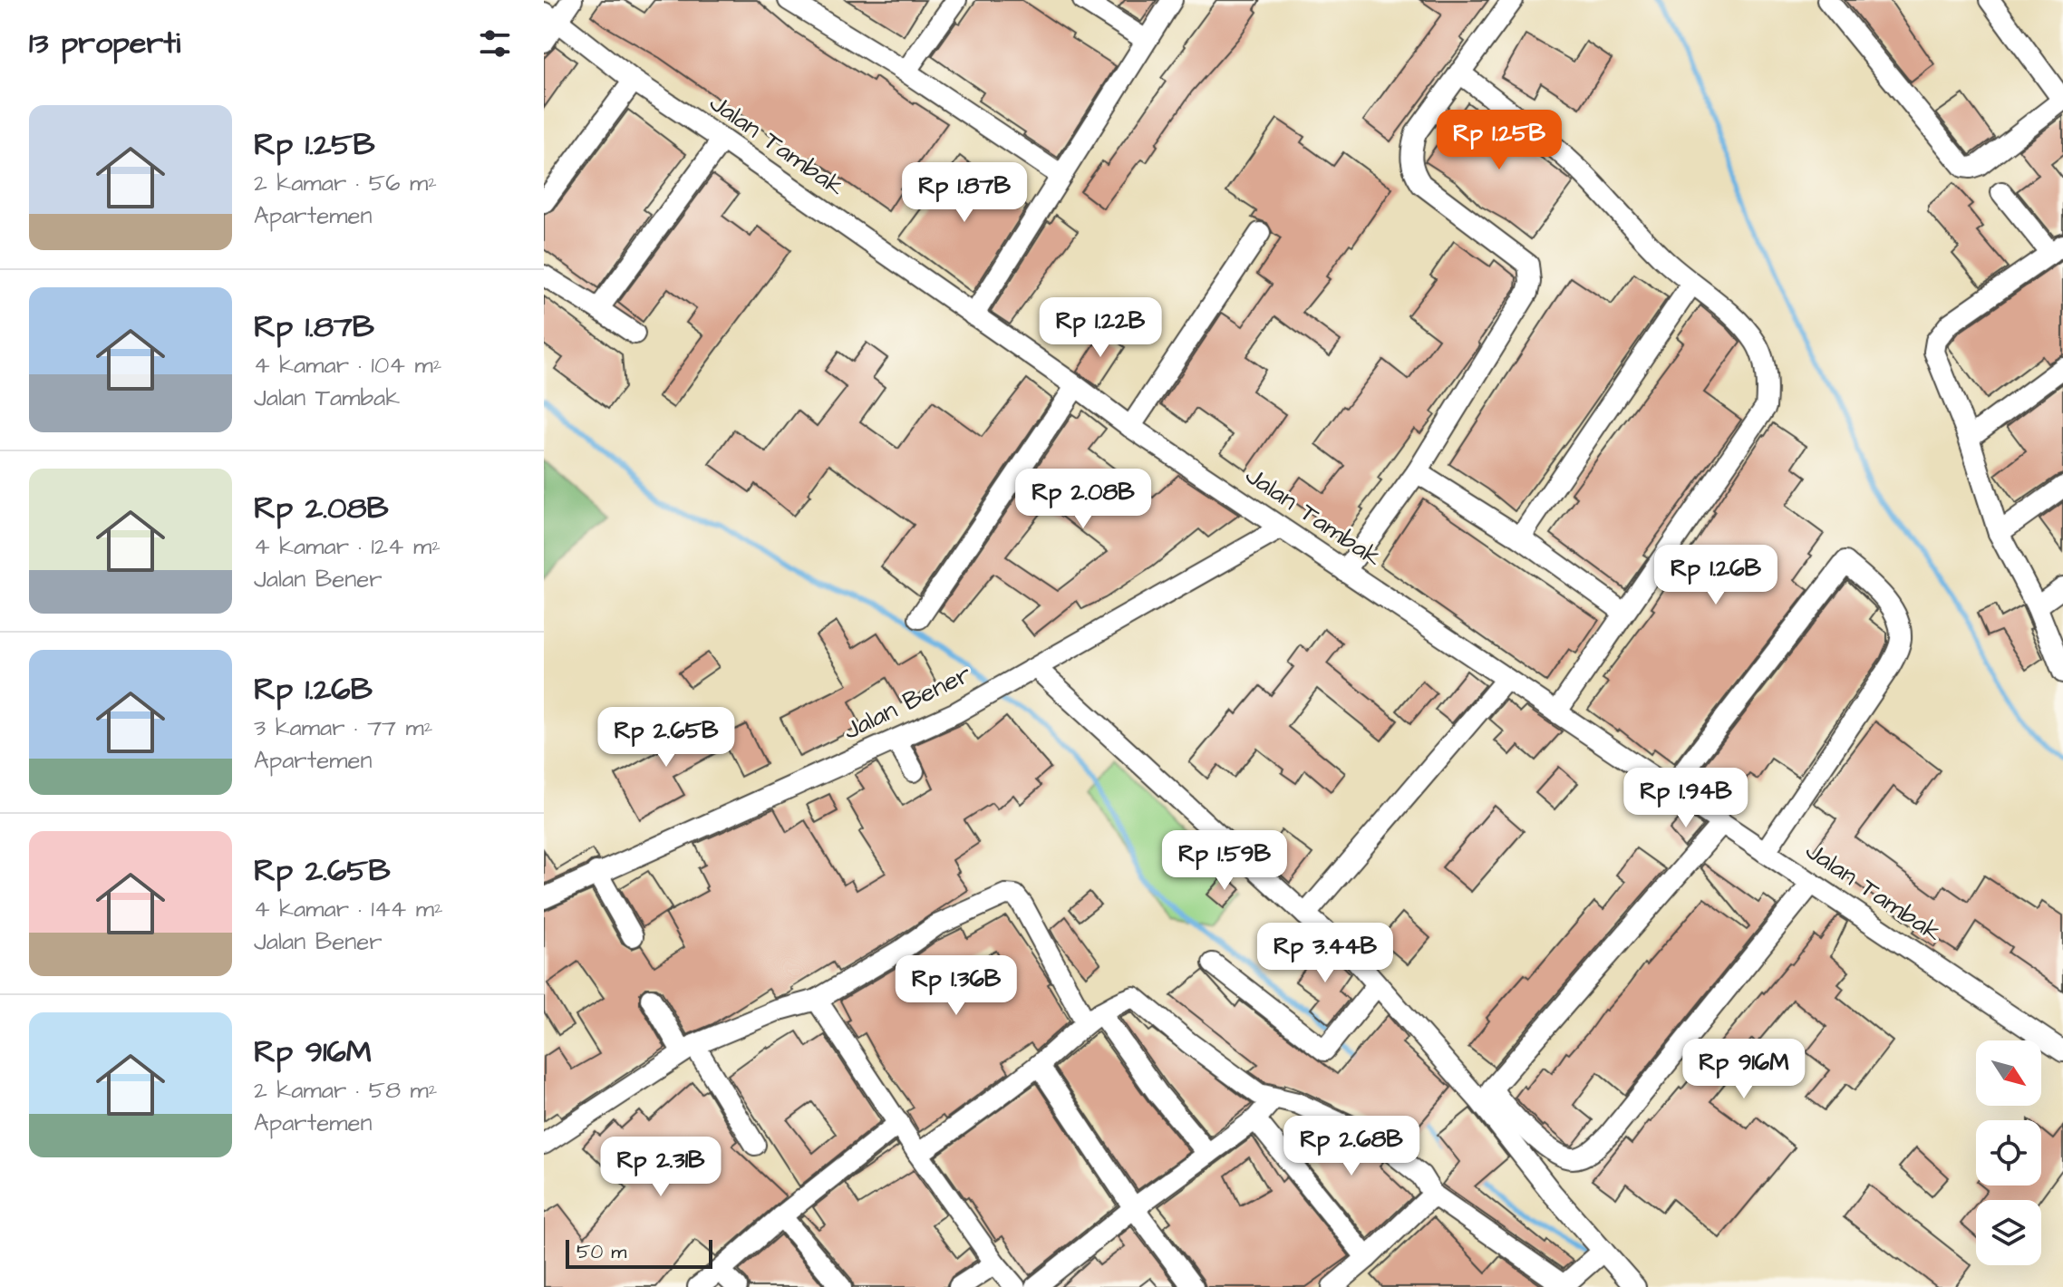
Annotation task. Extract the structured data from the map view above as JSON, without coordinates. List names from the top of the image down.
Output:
{
  "streets": {
    "street": ["Jalan Tambak", "Jalan Bener"]
  },
  "crossings": [
    ["Jalan Tambak", "Jalan Bener"]
  ],
  "scale_bar": "50 m",
  "north": "bottom right",
  "page": {
    "heading": "13 properti",
    "list": [
      {
        "name": "Rp 1.25B",
        "note": "2 kamar · 56 m² · Apartemen"
      },
      {
        "name": "Rp 1.87B",
        "note": "4 kamar · 104 m² · Jalan Tambak"
      },
      {
        "name": "Rp 2.08B",
        "note": "4 kamar · 124 m² · Jalan Bener"
      },
      {
        "name": "Rp 1.26B",
        "note": "3 kamar · 77 m² · Apartemen"
      },
      {
        "name": "Rp 2.65B",
        "note": "4 kamar · 144 m² · Jalan Bener"
      },
      {
        "name": "Rp 916M",
        "note": "2 kamar · 58 m² · Apartemen"
      }
    ],
    "price": [
      "Rp 1.25B",
      "Rp 1.87B",
      "Rp 1.22B",
      "Rp 2.08B",
      "Rp 1.26B",
      "Rp 2.65B",
      "Rp 1.94B",
      "Rp 1.59B",
      "Rp 3.44B",
      "Rp 1.36B",
      "Rp 916M",
      "Rp 2.68B",
      "Rp 2.31B"
    ],
    "scale": "50 m"
  }
}
